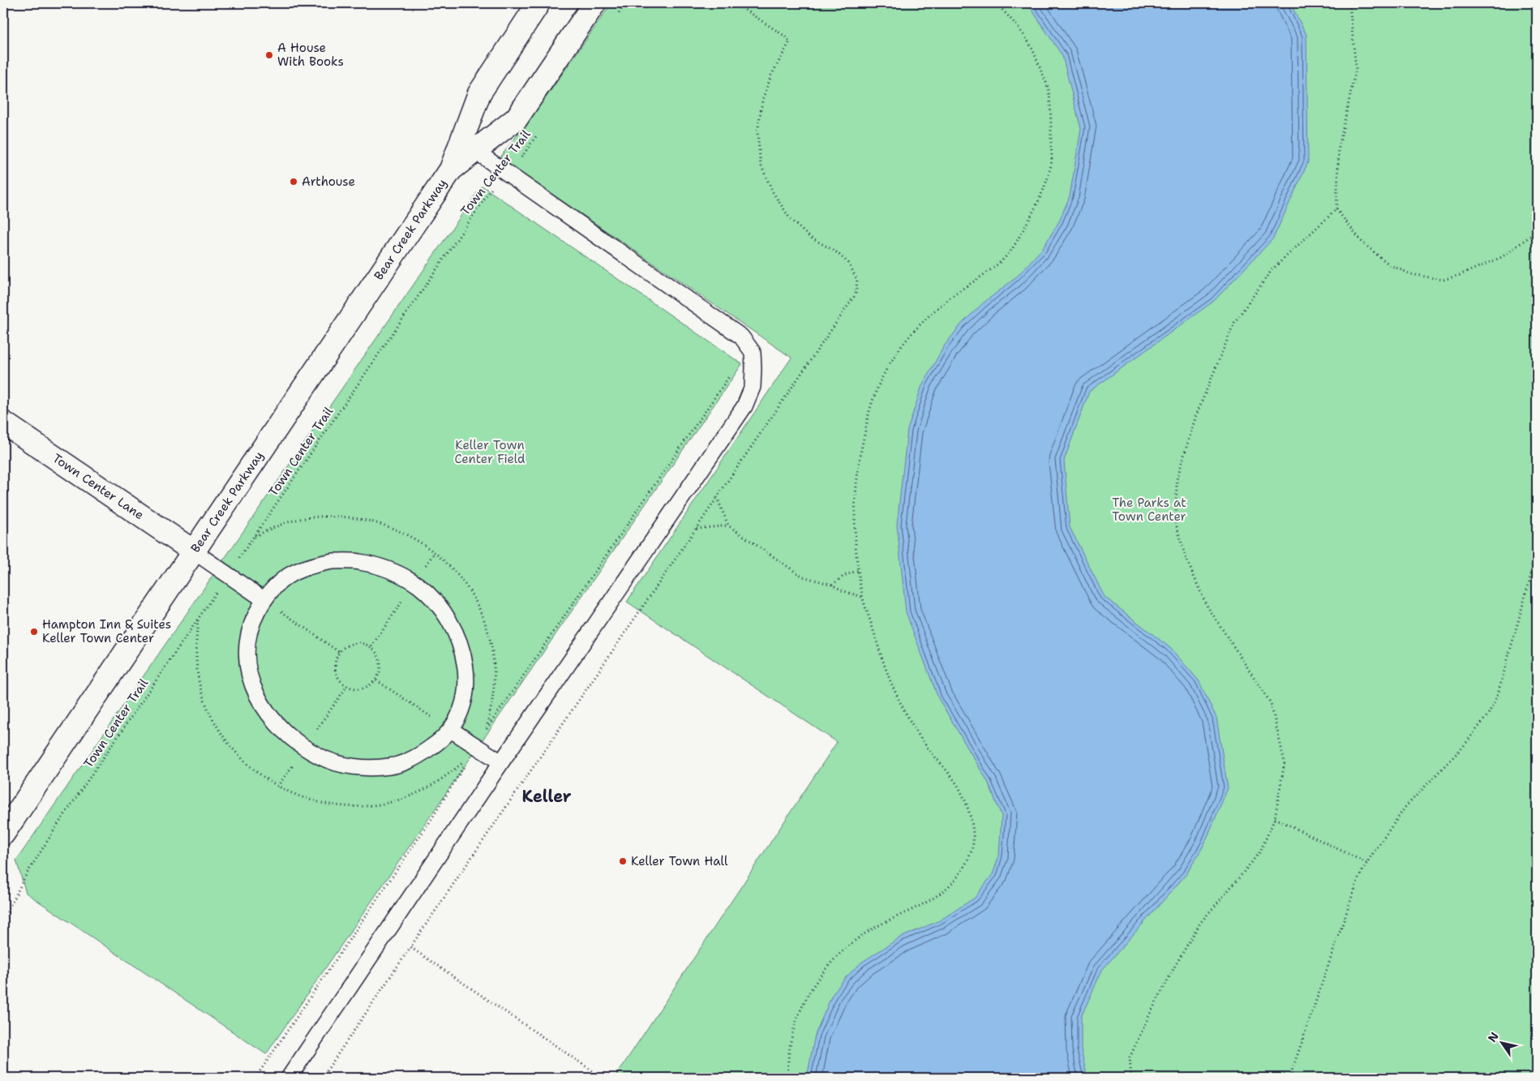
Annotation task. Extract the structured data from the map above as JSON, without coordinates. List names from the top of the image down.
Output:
{
  "streets": {
    "main road": ["Bear Creek Parkway", "Town Center Lane"],
    "path": ["Town Center Trail"]
  },
  "crossings": [
    ["Bear Creek Parkway", "Town Center Lane"]
  ],
  "districts": ["Keller"],
  "parks": ["Keller Town Center Field", "The Parks at Town Center"],
  "places": [
    "A House With Books",
    "Arthouse",
    "Hampton Inn & Suites Keller Town Center",
    "Keller Town Hall"
  ],
  "north": "top left"
}
